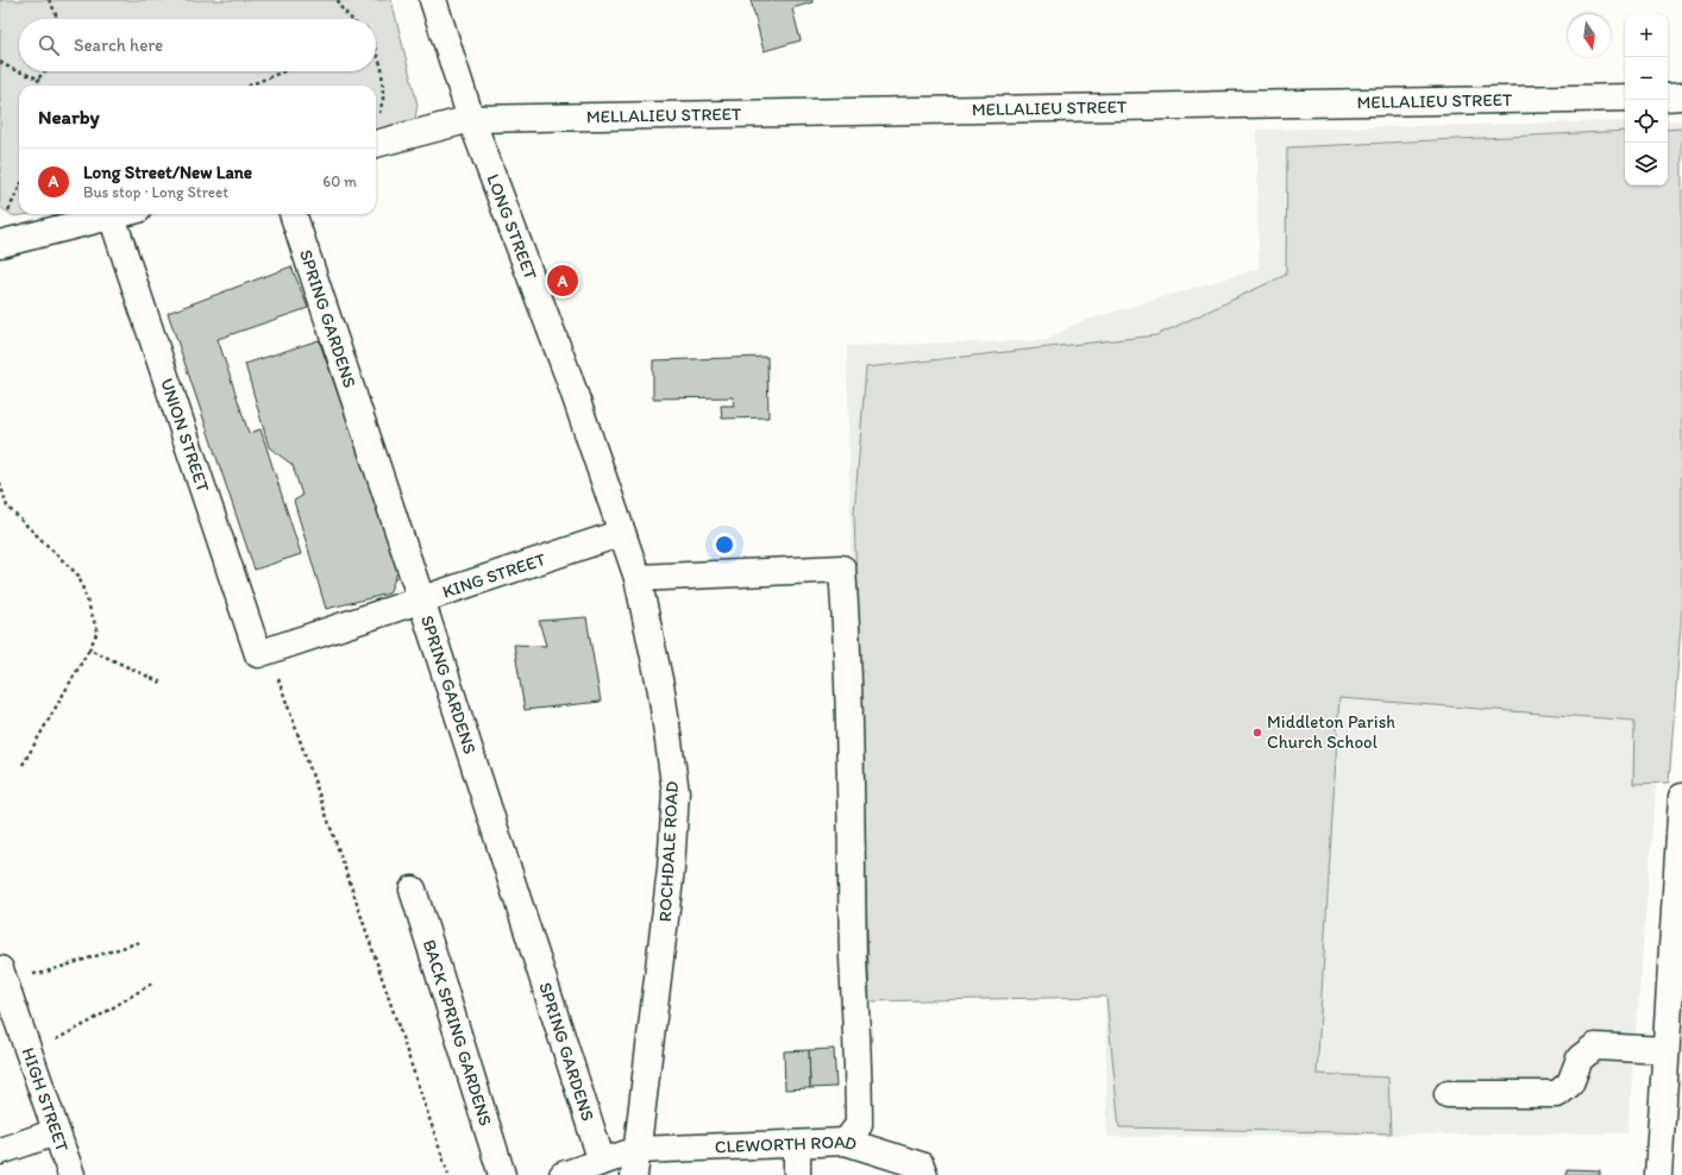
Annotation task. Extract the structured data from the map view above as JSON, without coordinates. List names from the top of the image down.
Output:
{
  "streets": {
    "street": [
      "MELLALIEU STREET",
      "LONG STREET",
      "SPRING GARDENS",
      "UNION STREET",
      "KING STREET",
      "ROCHDALE ROAD",
      "BACK SPRING GARDENS",
      "HIGH STREET",
      "CLEWORTH ROAD"
    ]
  },
  "crossings": [
    ["MELLALIEU STREET", "LONG STREET"],
    ["LONG STREET", "KING STREET"],
    ["LONG STREET", "ROCHDALE ROAD"],
    ["SPRING GARDENS", "KING STREET"],
    ["SPRING GARDENS", "CLEWORTH ROAD"],
    ["UNION STREET", "KING STREET"],
    ["KING STREET", "ROCHDALE ROAD"],
    ["ROCHDALE ROAD", "CLEWORTH ROAD"]
  ],
  "places": ["Middleton Parish Church School"],
  "north": "bottom",
  "page": {
    "map_buttons": ["+", "−"],
    "search": "Search here",
    "heading": "Nearby",
    "list": [
      {
        "mark": "A",
        "name": "Long Street/New Lane",
        "note": "Bus stop · Long Street",
        "value": "60 m"
      }
    ],
    "pins": "A"
  }
}
